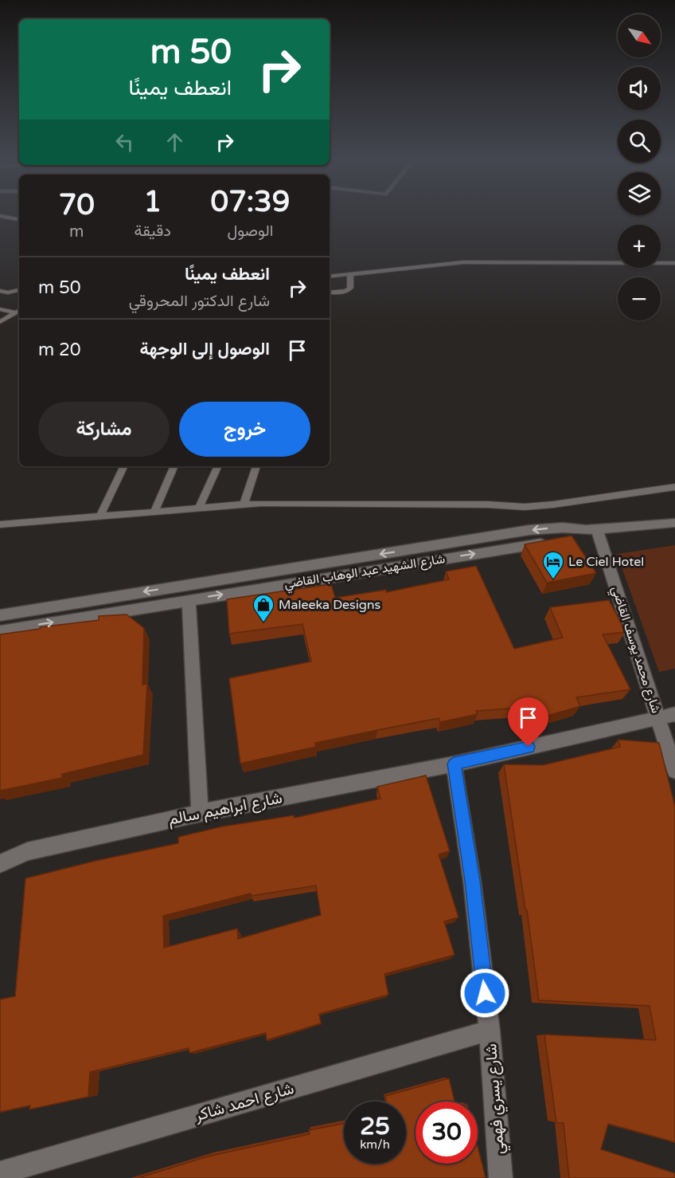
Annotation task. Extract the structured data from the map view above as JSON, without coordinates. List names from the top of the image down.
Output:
{
  "streets": {
    "street": [
      "شارع الشهيد عبد الوهاب القاضي",
      "شارع محمد يوسف القاضي",
      "شارع ابراهيم سالم",
      "شارع يسري فهمي",
      "شارع احمد شاكر"
    ]
  },
  "crossings": [
    ["شارع الشهيد عبد الوهاب القاضي", "شارع محمد يوسف القاضي"],
    ["شارع محمد يوسف القاضي", "شارع ابراهيم سالم"],
    ["شارع ابراهيم سالم", "شارع يسري فهمي"],
    ["شارع يسري فهمي", "شارع احمد شاكر"]
  ],
  "places": {
    "hotel": ["Le Ciel Hotel"],
    "shop": ["Maleeka Designs"]
  },
  "north": "bottom right",
  "page": {
    "map_buttons": ["+", "−"],
    "turn": ["50 m", "انعطف يمينًا"],
    "eta": [
      "07:39",
      "الوصول",
      "1",
      "دقيقة",
      "70",
      "m"
    ],
    "list": [
      {
        "name": "انعطف يمينًا",
        "note": "شارع الدكتور المحروقي",
        "value": "50 m"
      },
      {
        "name": "الوصول إلى الوجهة",
        "value": "20 m"
      }
    ],
    "buttons": ["خروج", "مشاركة"],
    "speed": "25 km/h",
    "limit": "30"
  }
}
